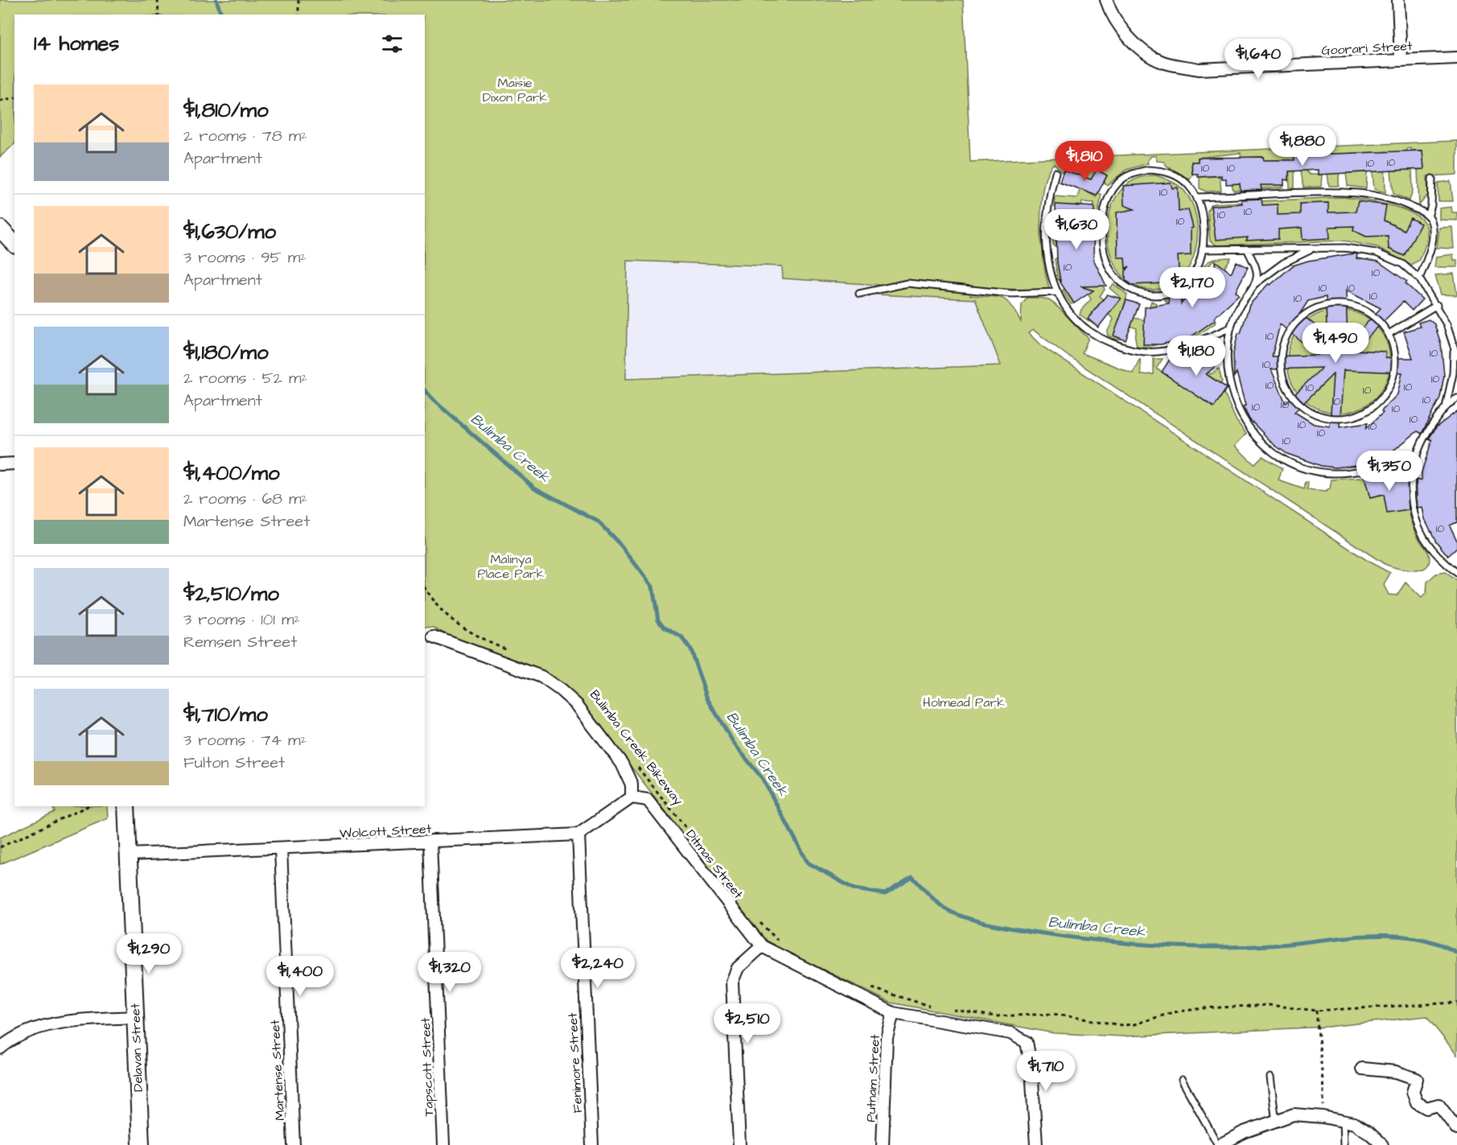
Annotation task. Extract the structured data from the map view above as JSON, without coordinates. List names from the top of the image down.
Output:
{
  "streets": {
    "street": [
      "Goorari Street",
      "Wolcott Street",
      "Ditmas Street",
      "Delavan Street",
      "Fenimore Street",
      "Tapscott Street",
      "Martense Street",
      "Putnam Street"
    ],
    "path": ["Bulimba Creek Bikeway"]
  },
  "crossings": [
    ["Wolcott Street", "Delavan Street"],
    ["Wolcott Street", "Fenimore Street"],
    ["Wolcott Street", "Tapscott Street"],
    ["Wolcott Street", "Martense Street"],
    ["Ditmas Street", "Putnam Street"]
  ],
  "water": ["Bulimba Creek"],
  "parks": ["Maisie Dixon Park", "Malinya Place Park", "Holmead Park"],
  "house_numbers": [
    "10",
    "10",
    "10",
    "10",
    "10",
    "10",
    "10",
    "10",
    "10",
    "10",
    "10",
    "10",
    "10",
    "10",
    "10",
    "10",
    "10",
    "10",
    "10",
    "10",
    "10",
    "10",
    "10",
    "10",
    "10",
    "10",
    "10",
    "10",
    "10",
    "10",
    "10",
    "10",
    "10"
  ],
  "page": {
    "heading": "14 homes",
    "price": [
      "$1,640",
      "$1,880",
      "$1,810",
      "$1,630",
      "$2,170",
      "$1,490",
      "$1,180",
      "$1,350",
      "$1,290",
      "$2,240",
      "$1,320",
      "$1,400",
      "$2,510",
      "$1,710"
    ],
    "list": [
      {
        "name": "$1,810/mo",
        "note": "2 rooms · 78 m² · Apartment"
      },
      {
        "name": "$1,630/mo",
        "note": "3 rooms · 95 m² · Apartment"
      },
      {
        "name": "$1,180/mo",
        "note": "2 rooms · 52 m² · Apartment"
      },
      {
        "name": "$1,400/mo",
        "note": "2 rooms · 68 m² · Martense Street"
      },
      {
        "name": "$2,510/mo",
        "note": "3 rooms · 101 m² · Remsen Street"
      },
      {
        "name": "$1,710/mo",
        "note": "3 rooms · 74 m² · Fulton Street"
      }
    ]
  }
}
